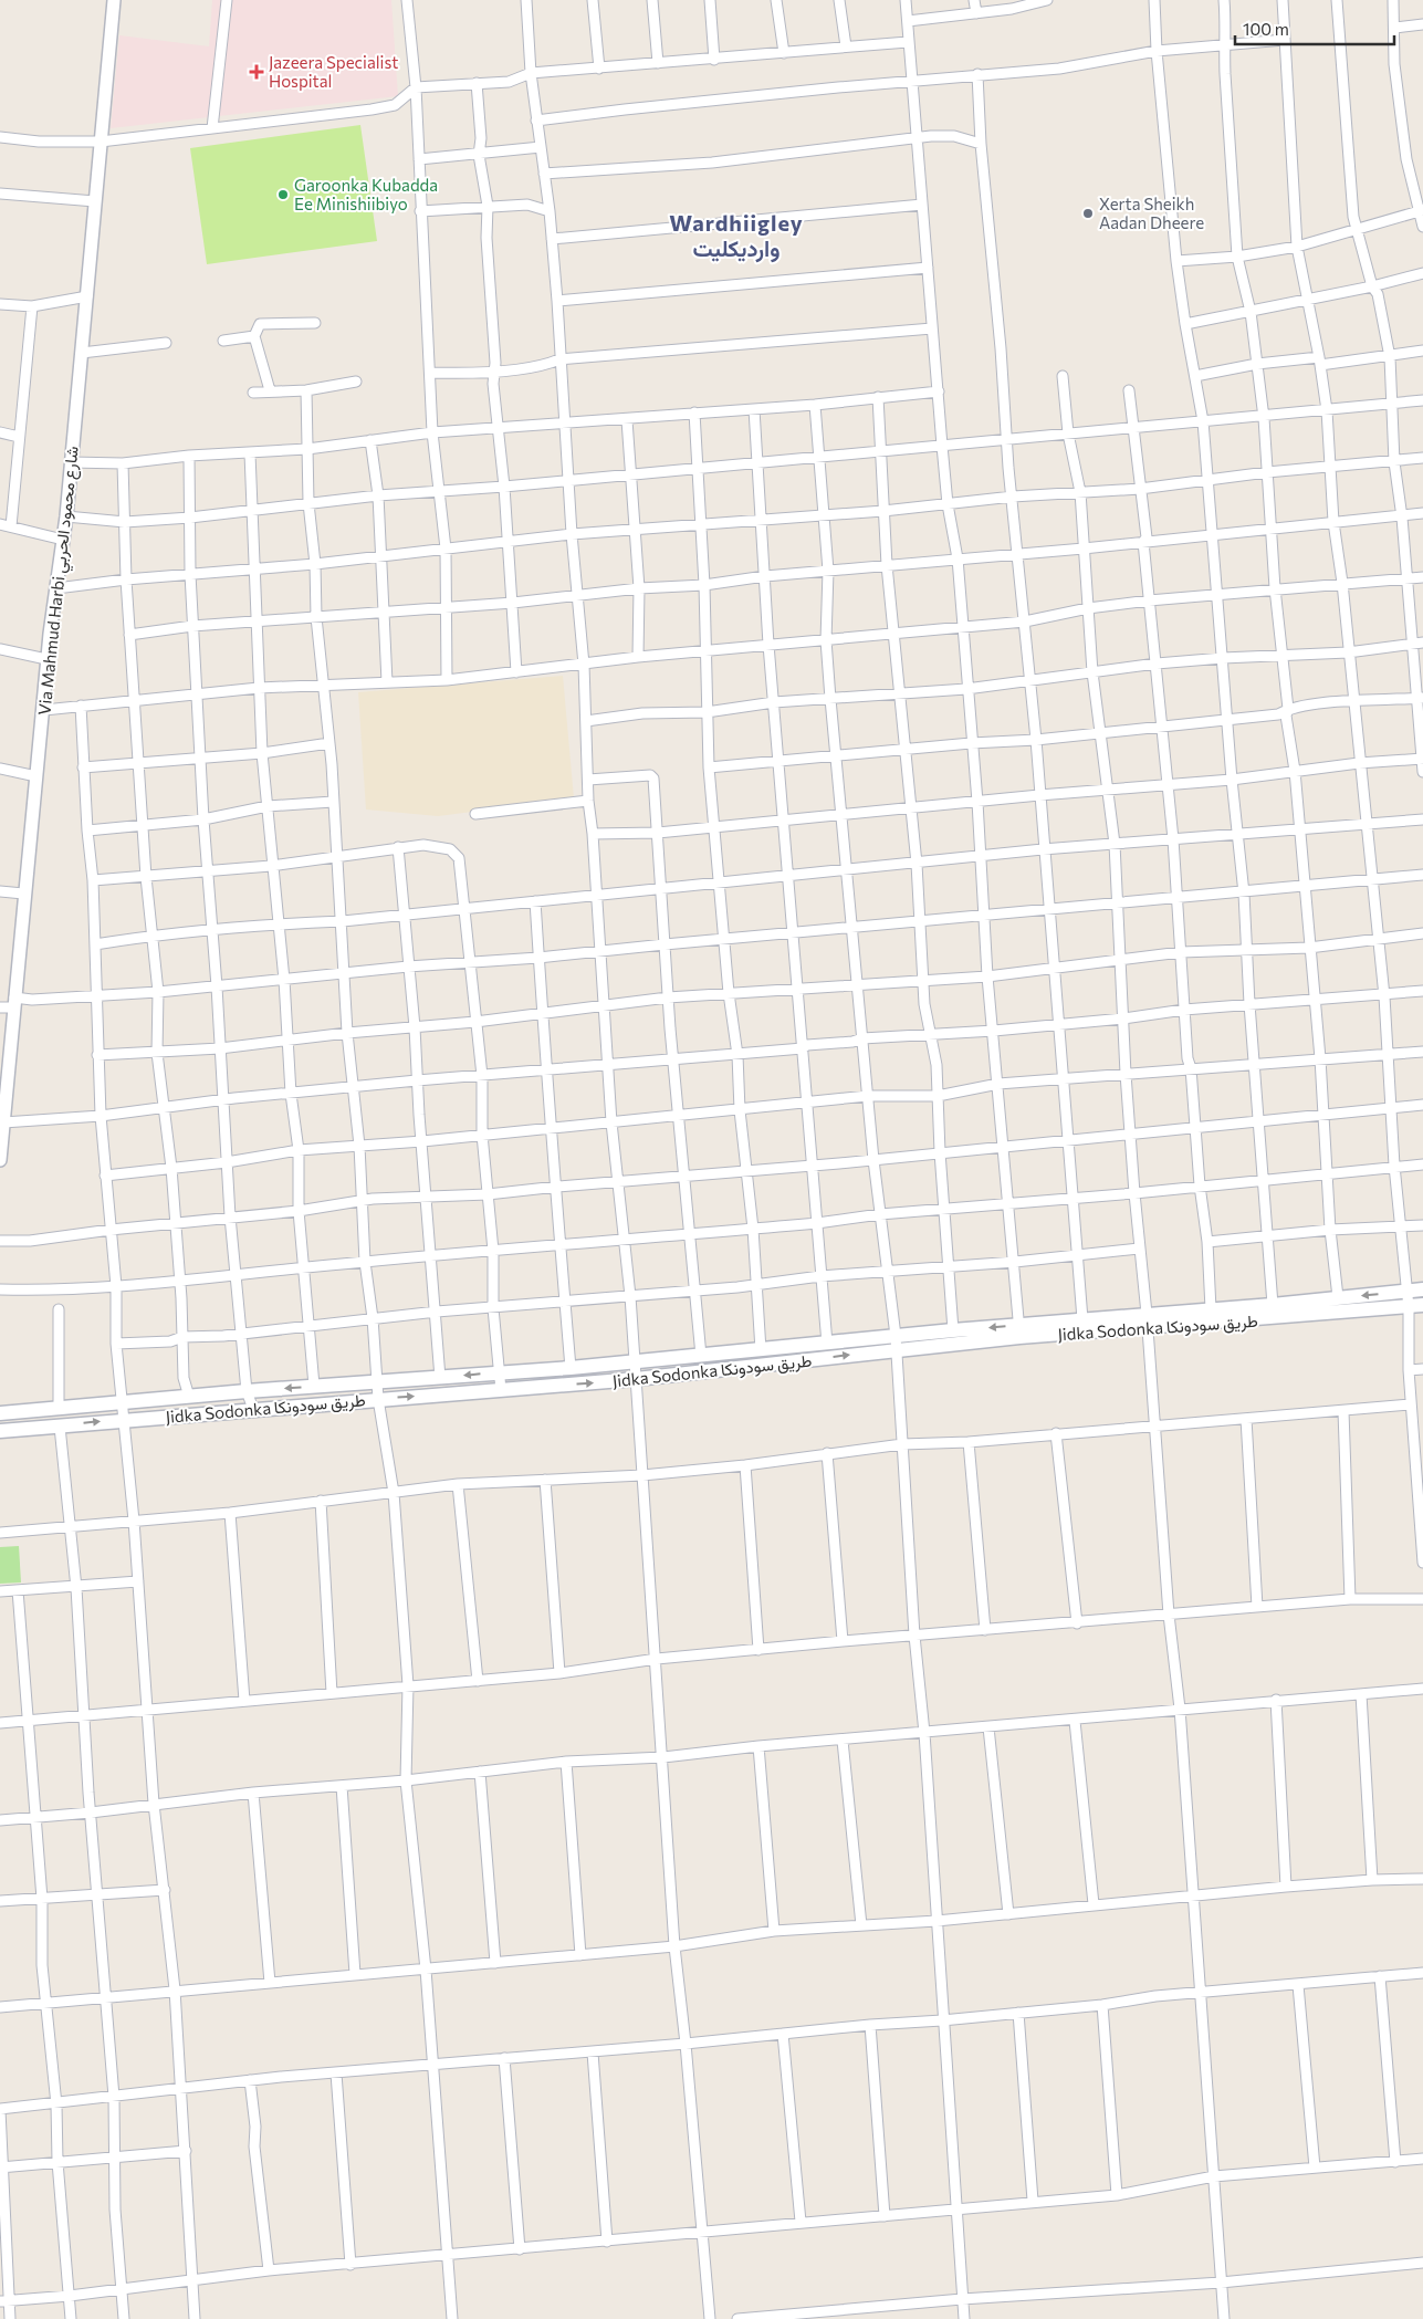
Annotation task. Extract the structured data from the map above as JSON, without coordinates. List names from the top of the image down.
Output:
{
  "streets": {
    "main road": ["Jidka Sodonka طريق سودونكا"],
    "street": ["Via Mahmud Harbi شارع محمود الحربي"]
  },
  "districts": ["Wardhiigley وارديكليت"],
  "places": {
    "health": ["Jazeera Specialist Hospital"],
    "other": ["Garoonka Kubadda Ee Minishiibiyo", "Xerta Sheikh Aadan Dheere"]
  },
  "scale_bar": "100 m"
}
